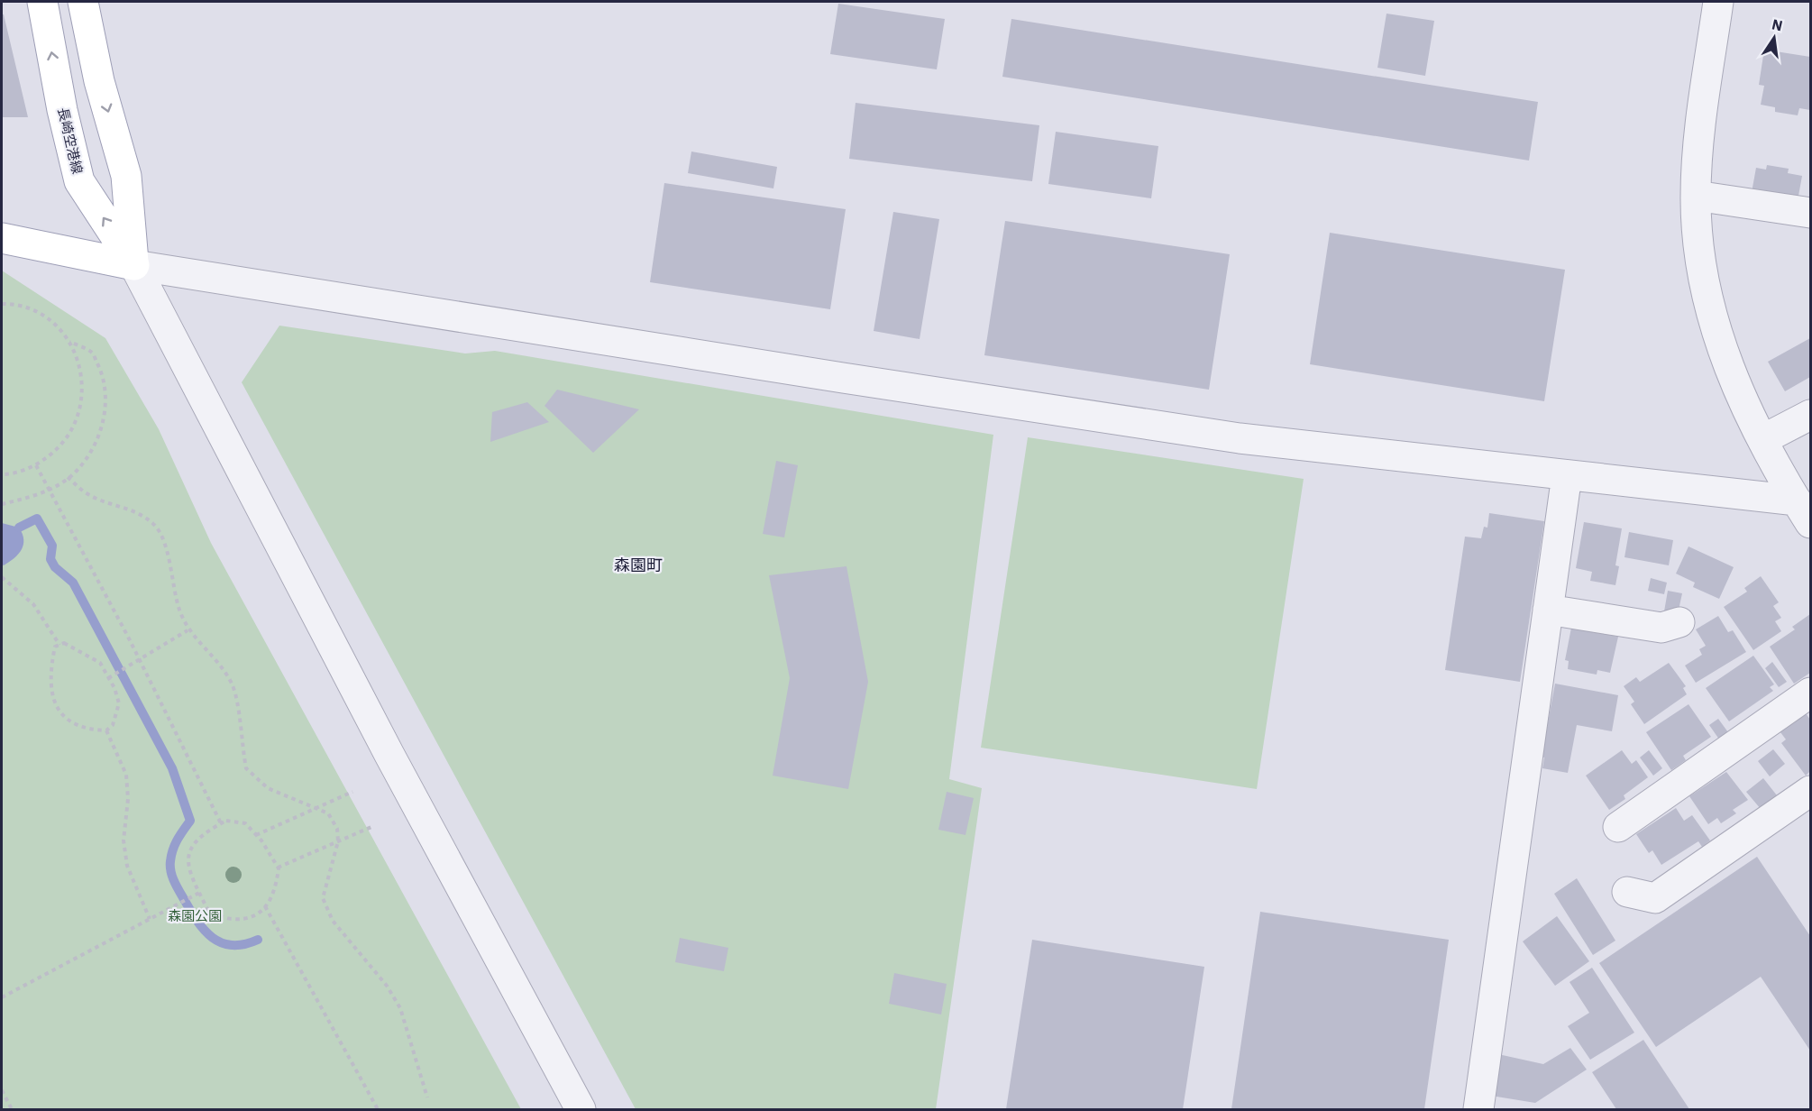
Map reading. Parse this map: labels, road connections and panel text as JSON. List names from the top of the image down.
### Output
{
  "streets": {
    "main road": ["長崎空港線"]
  },
  "districts": ["森園町"],
  "parks": ["森園公園"],
  "north": "top"
}
